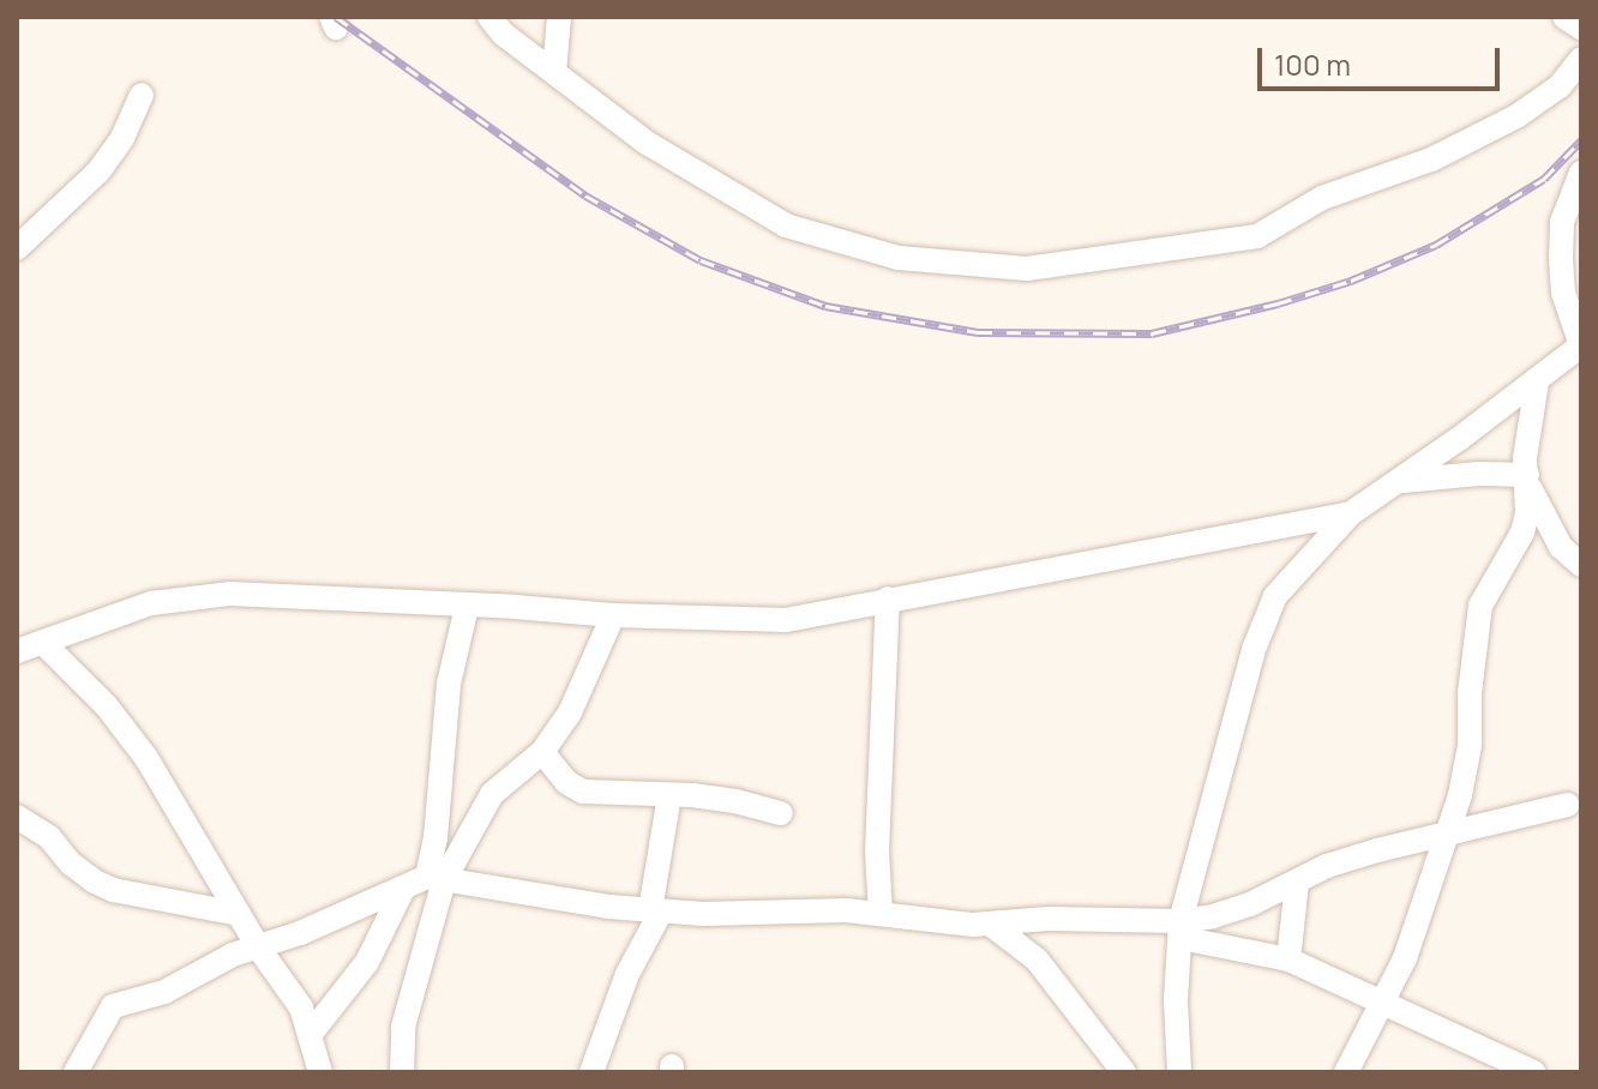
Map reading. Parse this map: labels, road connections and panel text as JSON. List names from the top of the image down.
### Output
{
  "scale_bar": "100 m"
}
